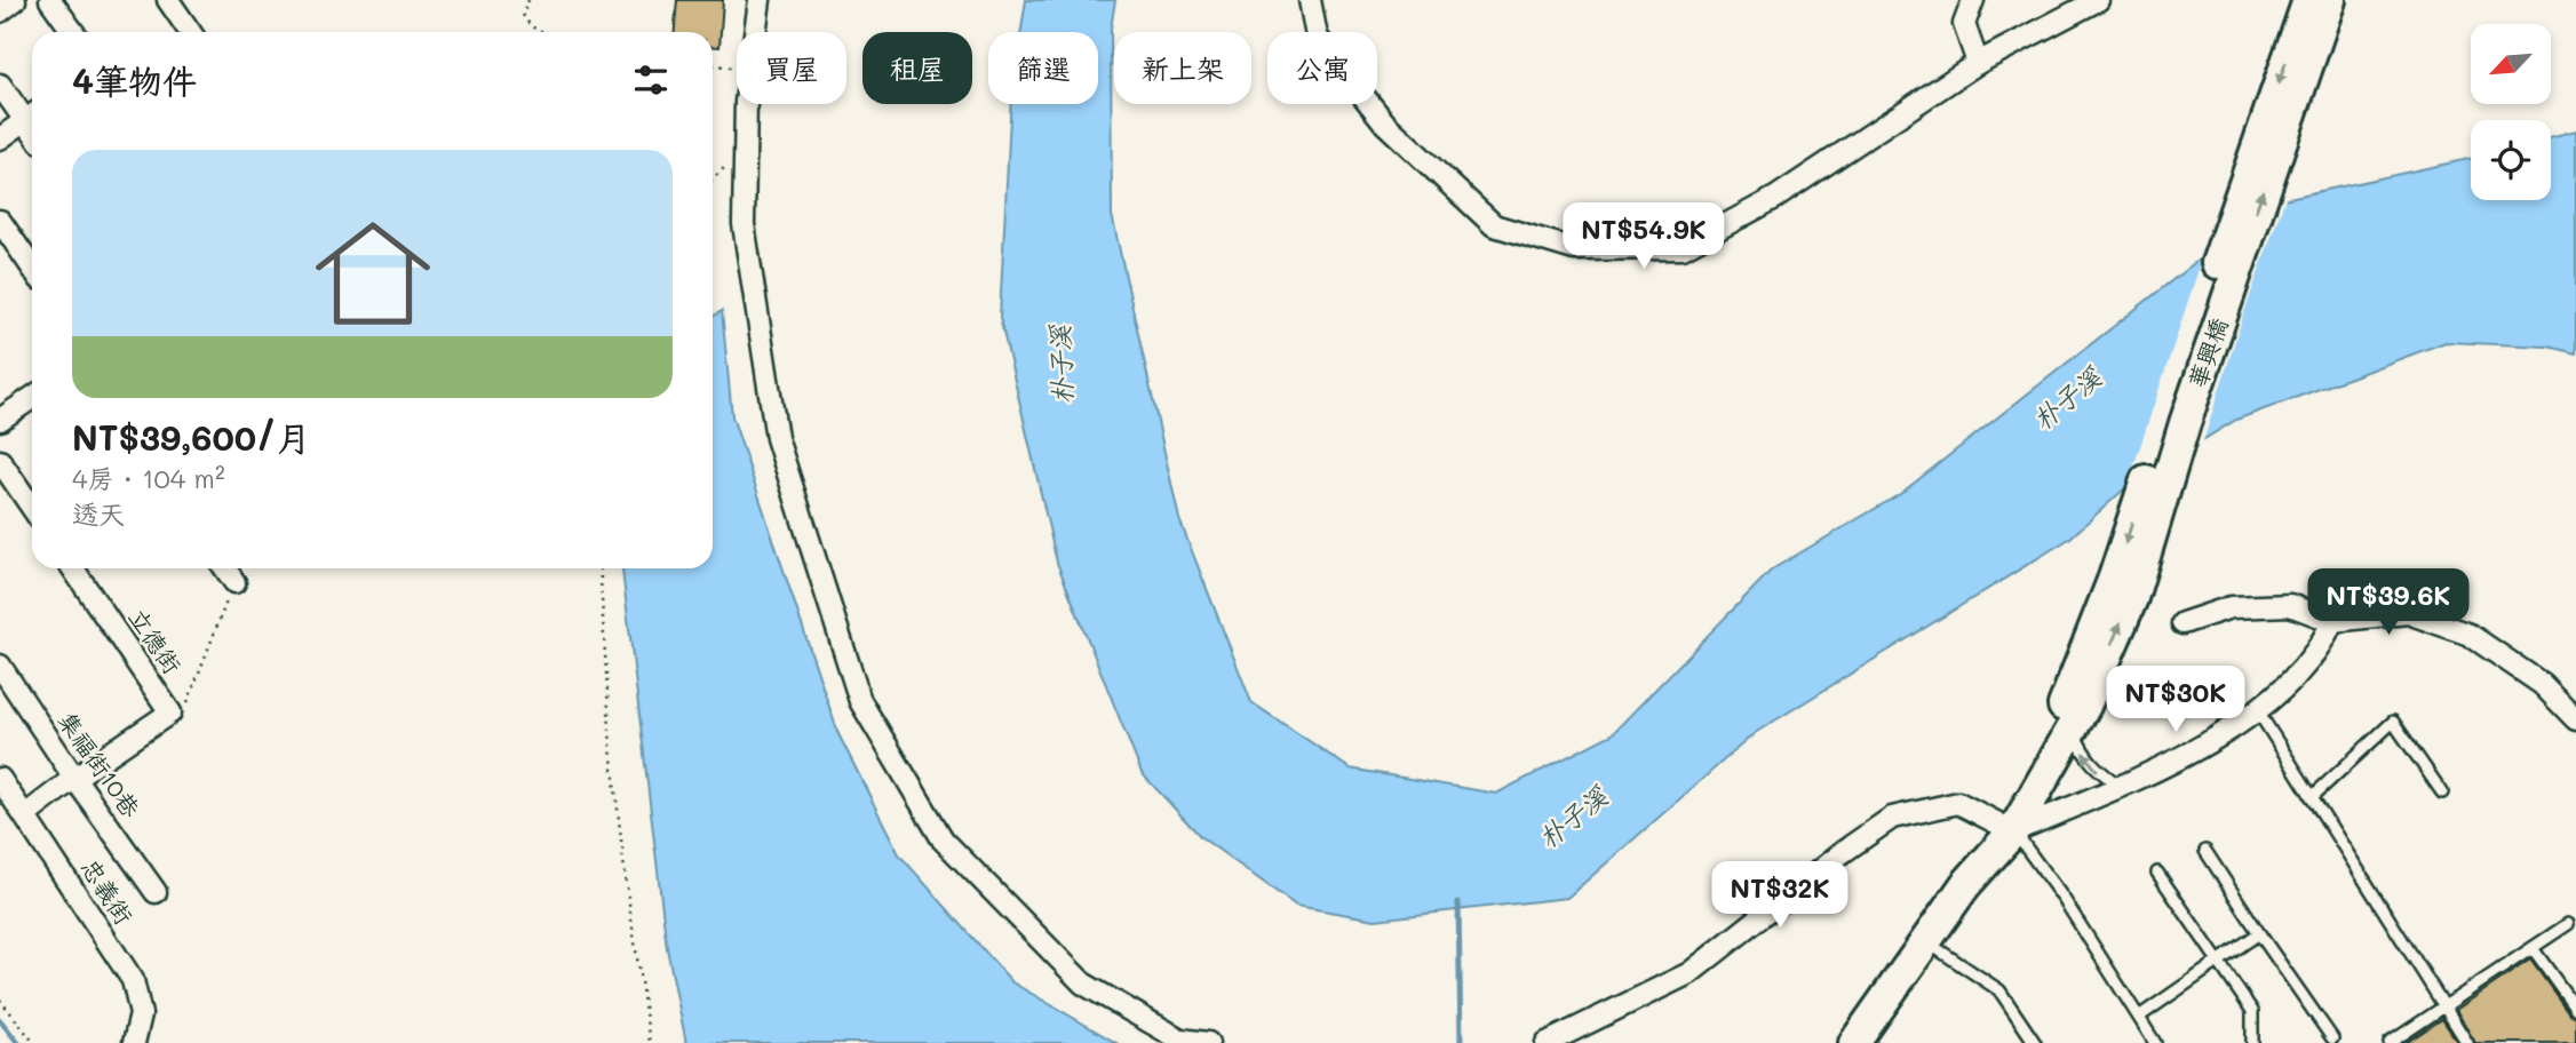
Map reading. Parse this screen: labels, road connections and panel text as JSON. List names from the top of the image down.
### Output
{
  "streets": {
    "street": [
      "華興橋",
      "立德街",
      "集福街10巷",
      "忠義街"
    ]
  },
  "water": ["朴子溪"],
  "north": "bottom left",
  "page": {
    "chip": [
      "買屋",
      "租屋",
      "篩選",
      "新上架",
      "公寓"
    ],
    "heading": "4筆物件",
    "list": [
      {
        "name": "NT$39,600/月",
        "note": "4房 · 104 m² · 透天"
      }
    ],
    "price": [
      "NT$54.9K",
      "NT$39.6K",
      "NT$30K",
      "NT$32K"
    ]
  }
}
